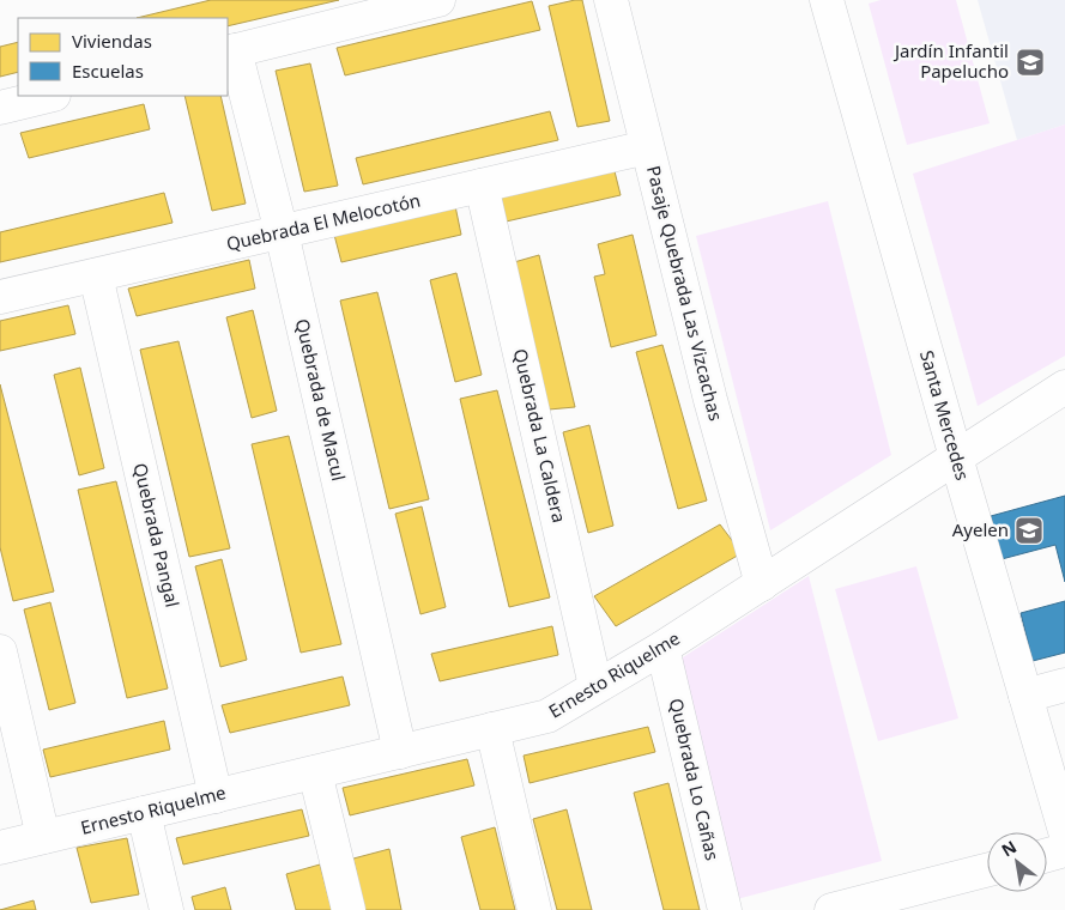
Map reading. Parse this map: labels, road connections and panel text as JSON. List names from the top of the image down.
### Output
{
  "streets": {
    "street": [
      "Quebrada El Melocotón",
      "Pasaje Quebrada Las Vizcachas",
      "Quebrada de Macul",
      "Santa Mercedes",
      "Quebrada La Caldera",
      "Quebrada Pangal",
      "Ernesto Riquelme",
      "Quebrada Lo Cañas"
    ]
  },
  "crossings": [
    ["Quebrada El Melocotón", "Pasaje Quebrada Las Vizcachas"],
    ["Quebrada El Melocotón", "Quebrada de Macul"],
    ["Quebrada El Melocotón", "Quebrada La Caldera"],
    ["Quebrada El Melocotón", "Quebrada Pangal"],
    ["Pasaje Quebrada Las Vizcachas", "Ernesto Riquelme"],
    ["Quebrada de Macul", "Ernesto Riquelme"],
    ["Santa Mercedes", "Ernesto Riquelme"],
    ["Quebrada La Caldera", "Ernesto Riquelme"],
    ["Quebrada Pangal", "Ernesto Riquelme"],
    ["Ernesto Riquelme", "Quebrada Lo Cañas"]
  ],
  "places": {
    "school or university": ["Jardín Infantil Papelucho", "Ayelen"]
  },
  "legend": ["Viviendas", "Escuelas"],
  "north": "top left"
}
